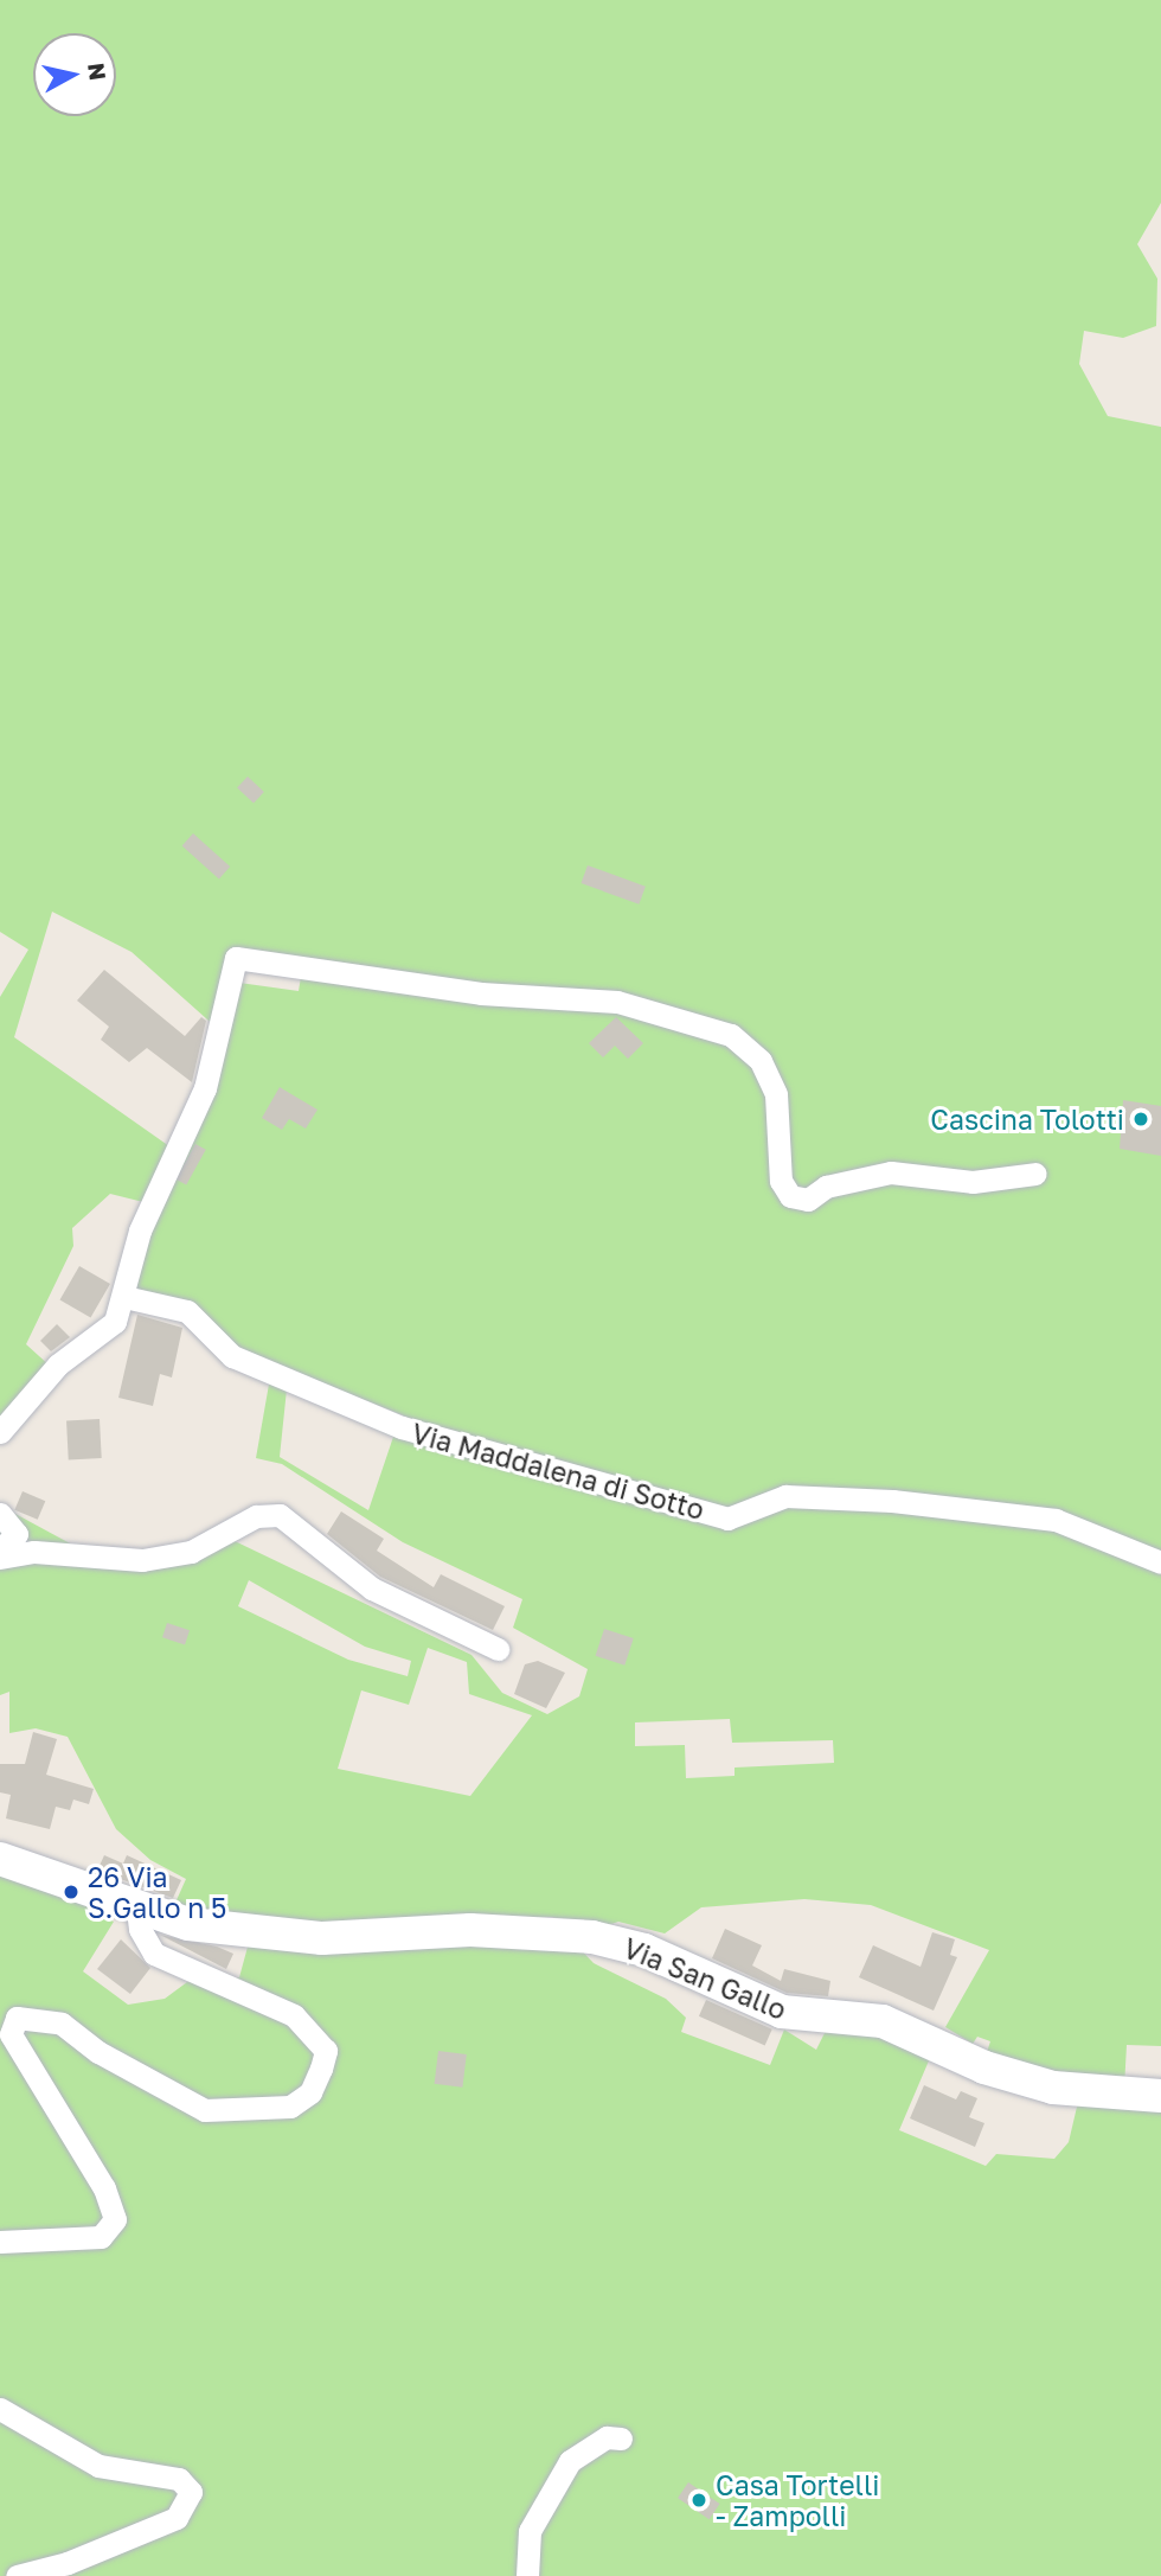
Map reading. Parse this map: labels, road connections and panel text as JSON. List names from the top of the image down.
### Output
{
  "streets": {
    "street": ["Via Maddalena di Sotto", "Via San Gallo"]
  },
  "places": ["Cascina Tolotti", "26 Via S.Gallo n 5", "Casa Tortelli - Zampolli"],
  "north": "right"
}
